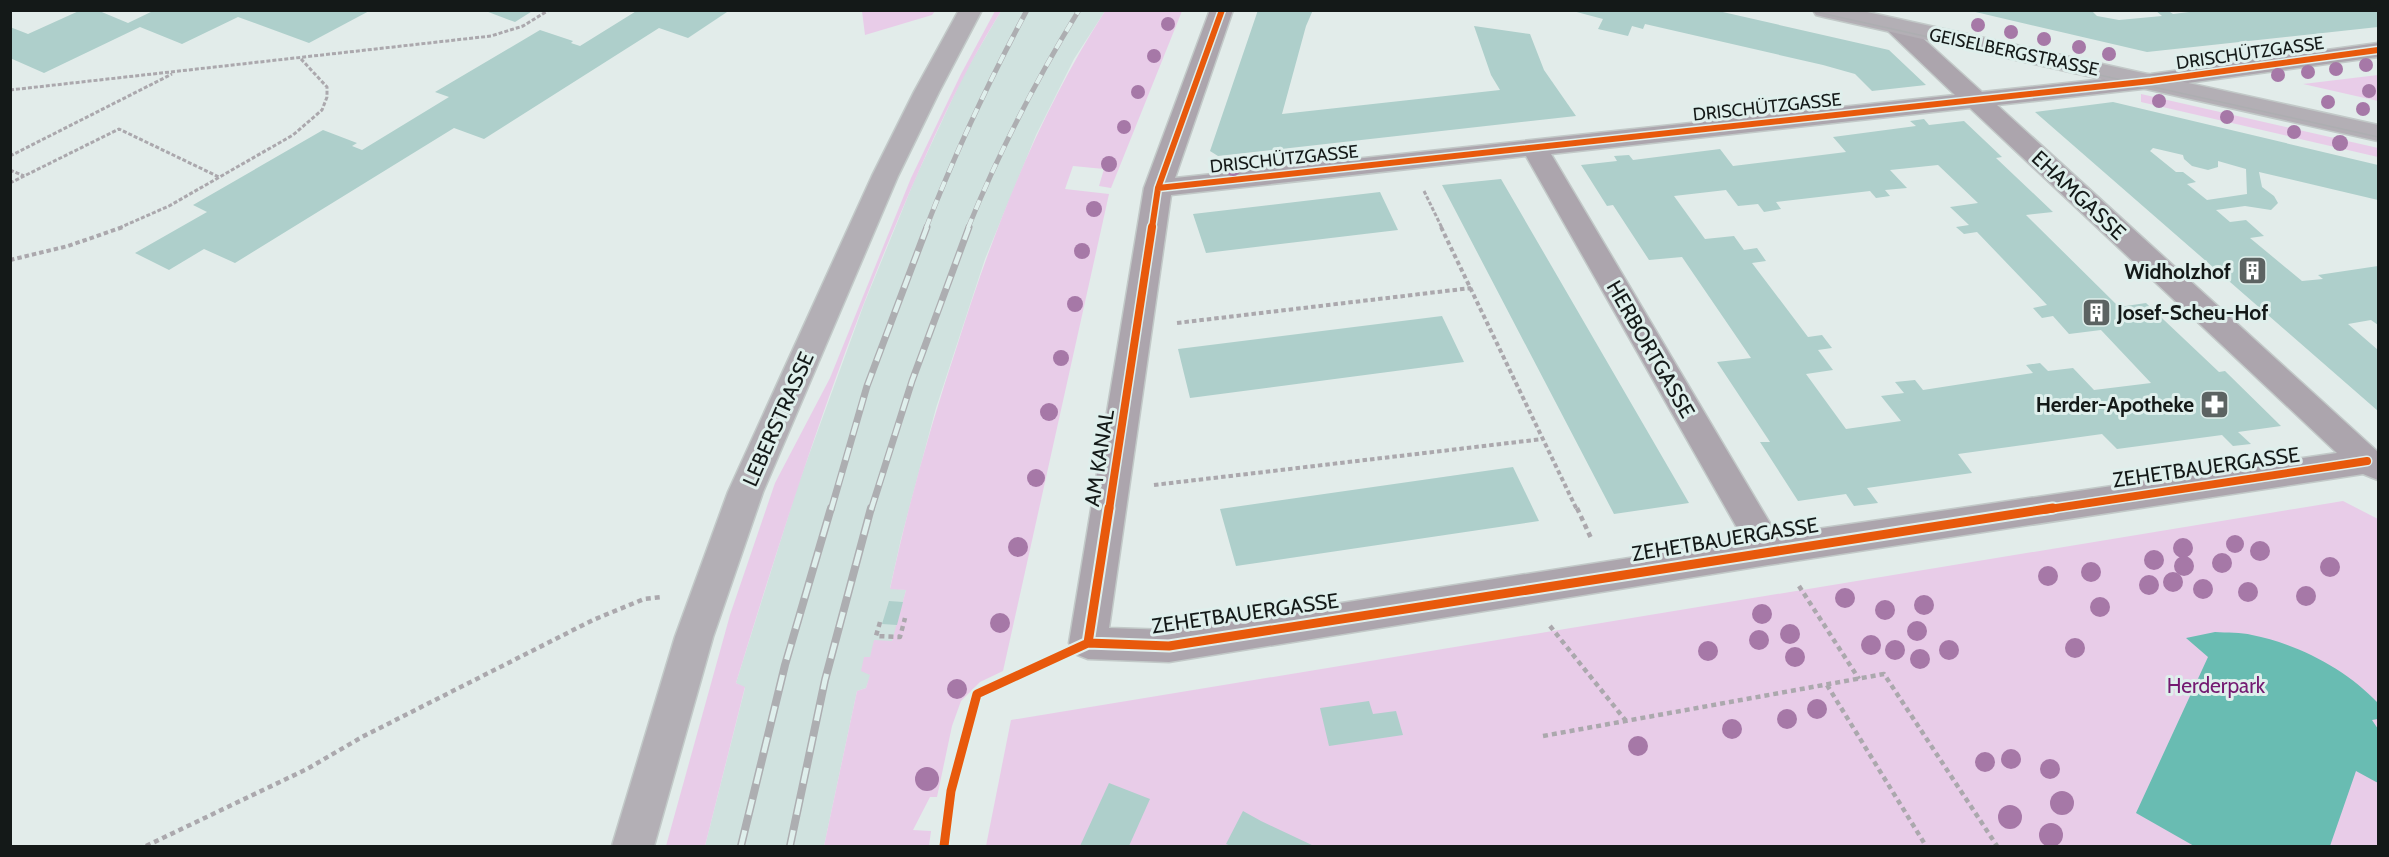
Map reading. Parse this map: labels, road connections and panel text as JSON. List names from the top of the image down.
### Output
{
  "streets": {
    "main road": ["GEISELBERGSTRASSE", "LEBERSTRASSE"],
    "street": [
      "DRISCHÜTZGASSE",
      "EHAMGASSE",
      "HERBORTGASSE",
      "AM KANAL",
      "ZEHETBAUERGASSE"
    ]
  },
  "crossings": [
    ["GEISELBERGSTRASSE", "DRISCHÜTZGASSE"],
    ["GEISELBERGSTRASSE", "EHAMGASSE"],
    ["DRISCHÜTZGASSE", "EHAMGASSE"],
    ["DRISCHÜTZGASSE", "HERBORTGASSE"],
    ["DRISCHÜTZGASSE", "AM KANAL"],
    ["EHAMGASSE", "ZEHETBAUERGASSE"],
    ["HERBORTGASSE", "ZEHETBAUERGASSE"],
    ["AM KANAL", "ZEHETBAUERGASSE"]
  ],
  "parks": ["Herderpark"],
  "places": {
    "building": ["Widholzhof", "Josef-Scheu-Hof"],
    "pharmacy": ["Herder-Apotheke"]
  }
}
